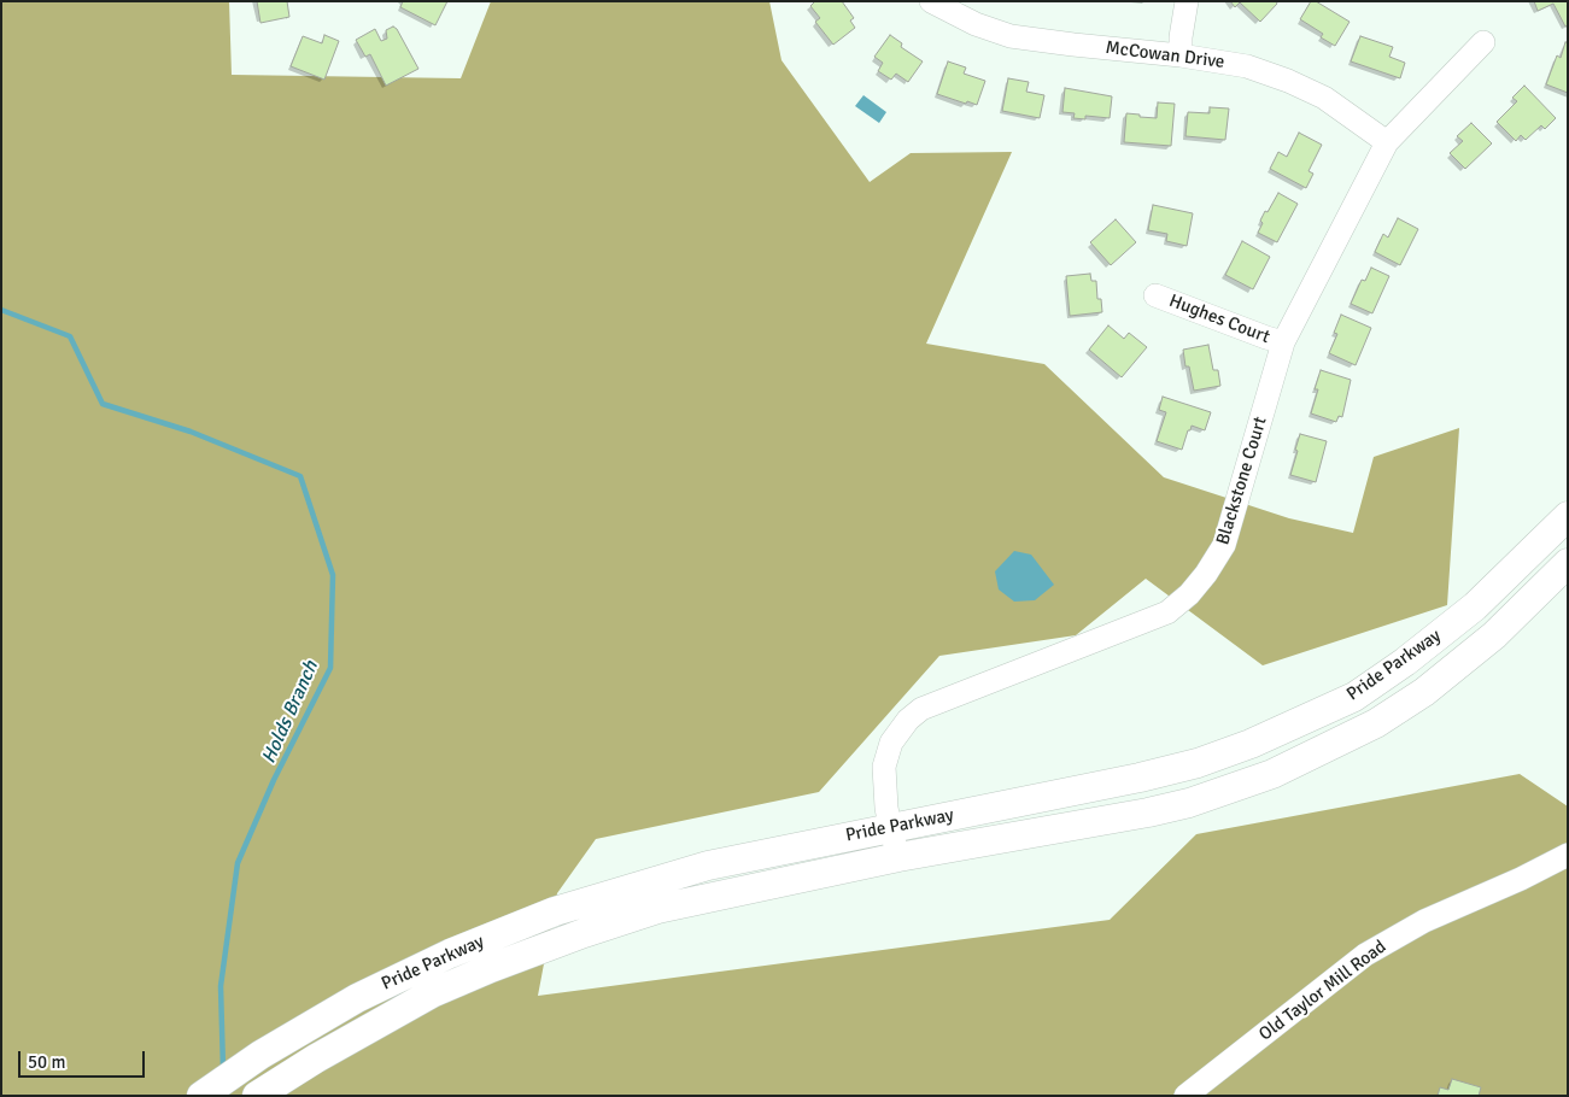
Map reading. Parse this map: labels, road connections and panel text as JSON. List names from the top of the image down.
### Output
{
  "streets": {
    "main road": ["Pride Parkway"],
    "street": [
      "McCowan Drive",
      "Hughes Court",
      "Blackstone Court",
      "Old Taylor Mill Road"
    ]
  },
  "crossings": [
    ["McCowan Drive", "Blackstone Court"],
    ["Hughes Court", "Blackstone Court"],
    ["Blackstone Court", "Pride Parkway"]
  ],
  "water": ["Holds Branch"],
  "scale_bar": "50 m"
}
